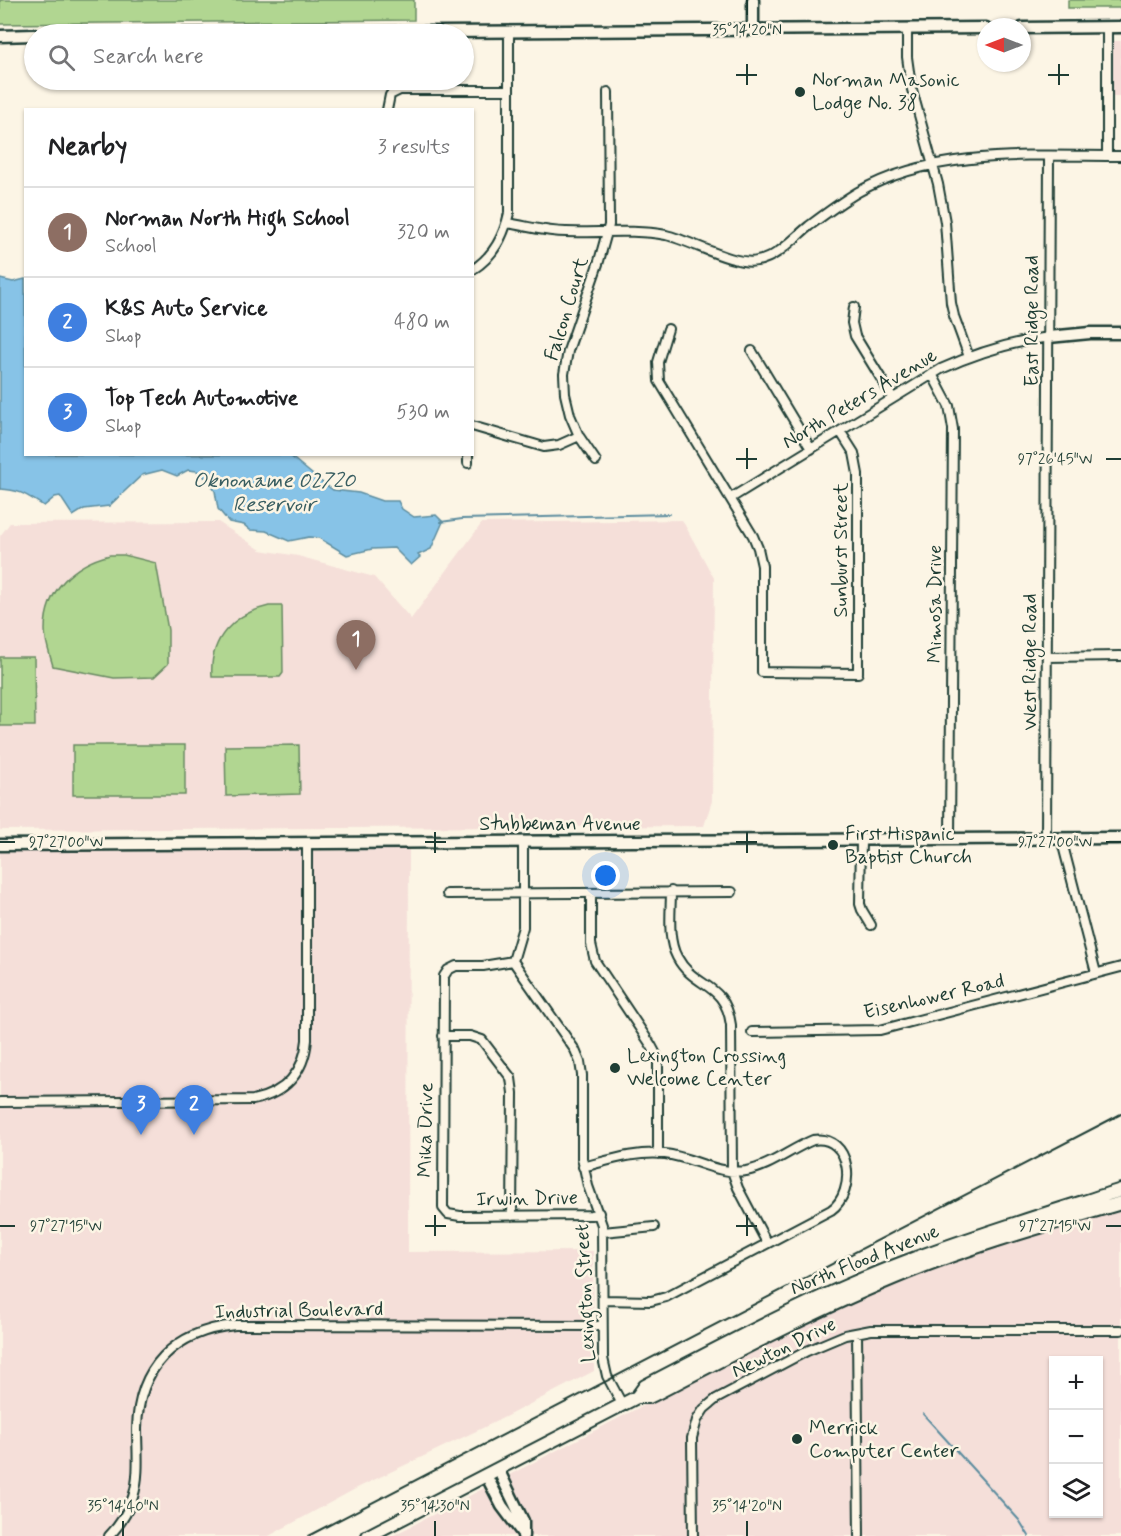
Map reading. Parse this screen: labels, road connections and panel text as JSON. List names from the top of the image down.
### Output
{
  "streets": {
    "main road": ["North Flood Avenue"],
    "street": [
      "Falcon Court",
      "East Ridge Road",
      "North Peters Avenue",
      "Sunburst Street",
      "Mimosa Drive",
      "West Ridge Road",
      "Stubbeman Avenue",
      "Eisenhower Road",
      "Mika Drive",
      "Irwin Drive",
      "Lexington Street",
      "Industrial Boulevard",
      "Newton Drive"
    ]
  },
  "crossings": [
    ["East Ridge Road", "North Peters Avenue"],
    ["East Ridge Road", "West Ridge Road"],
    ["North Peters Avenue", "Sunburst Street"],
    ["North Peters Avenue", "Mimosa Drive"],
    ["Mimosa Drive", "Stubbeman Avenue"],
    ["West Ridge Road", "Stubbeman Avenue"],
    ["Mika Drive", "Irwin Drive"],
    ["Mika Drive", "Lexington Street"],
    ["Irwin Drive", "Lexington Street"],
    ["North Flood Avenue", "Lexington Street"],
    ["Lexington Street", "Industrial Boulevard"]
  ],
  "water": ["Oknoname 02720 Reservoir"],
  "places": [
    "Norman Masonic Lodge No. 38",
    "First Hispanic Baptist Church",
    "Lexington Crossing Welcome Center",
    "Merrick Computer Center"
  ],
  "north": "left",
  "page": {
    "search": "Search here",
    "heading": ["Nearby", "3 results"],
    "list": [
      {
        "mark": "1",
        "name": "Norman North High School",
        "note": "School",
        "value": "320 m"
      },
      {
        "mark": "2",
        "name": "K&S Auto Service",
        "note": "Shop",
        "value": "480 m"
      },
      {
        "mark": "3",
        "name": "Top Tech Automotive",
        "note": "Shop",
        "value": "530 m"
      }
    ],
    "pins": ["1", "2", "3"],
    "map_buttons": ["+", "−"]
  },
  "coordinates": [
    "35°14'20\"N",
    "97°26'45\"W",
    "97°27'00\"W",
    "97°27'15\"W",
    "35°14'40\"N",
    "35°14'30\"N"
  ]
}
